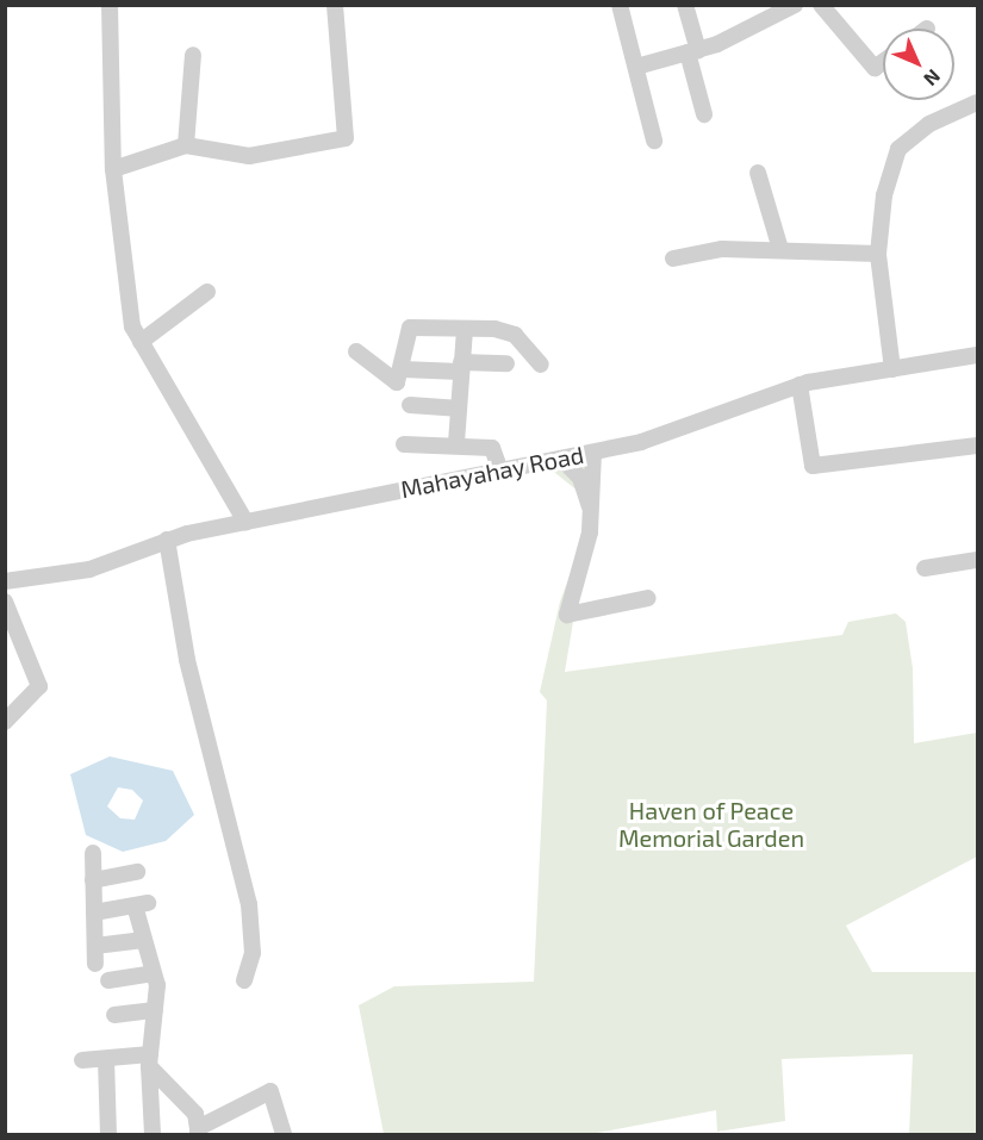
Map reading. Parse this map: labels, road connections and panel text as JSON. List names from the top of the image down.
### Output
{
  "streets": {
    "street": ["Mahayahay Road"]
  },
  "parks": ["Haven of Peace Memorial Garden"],
  "north": "bottom right"
}
